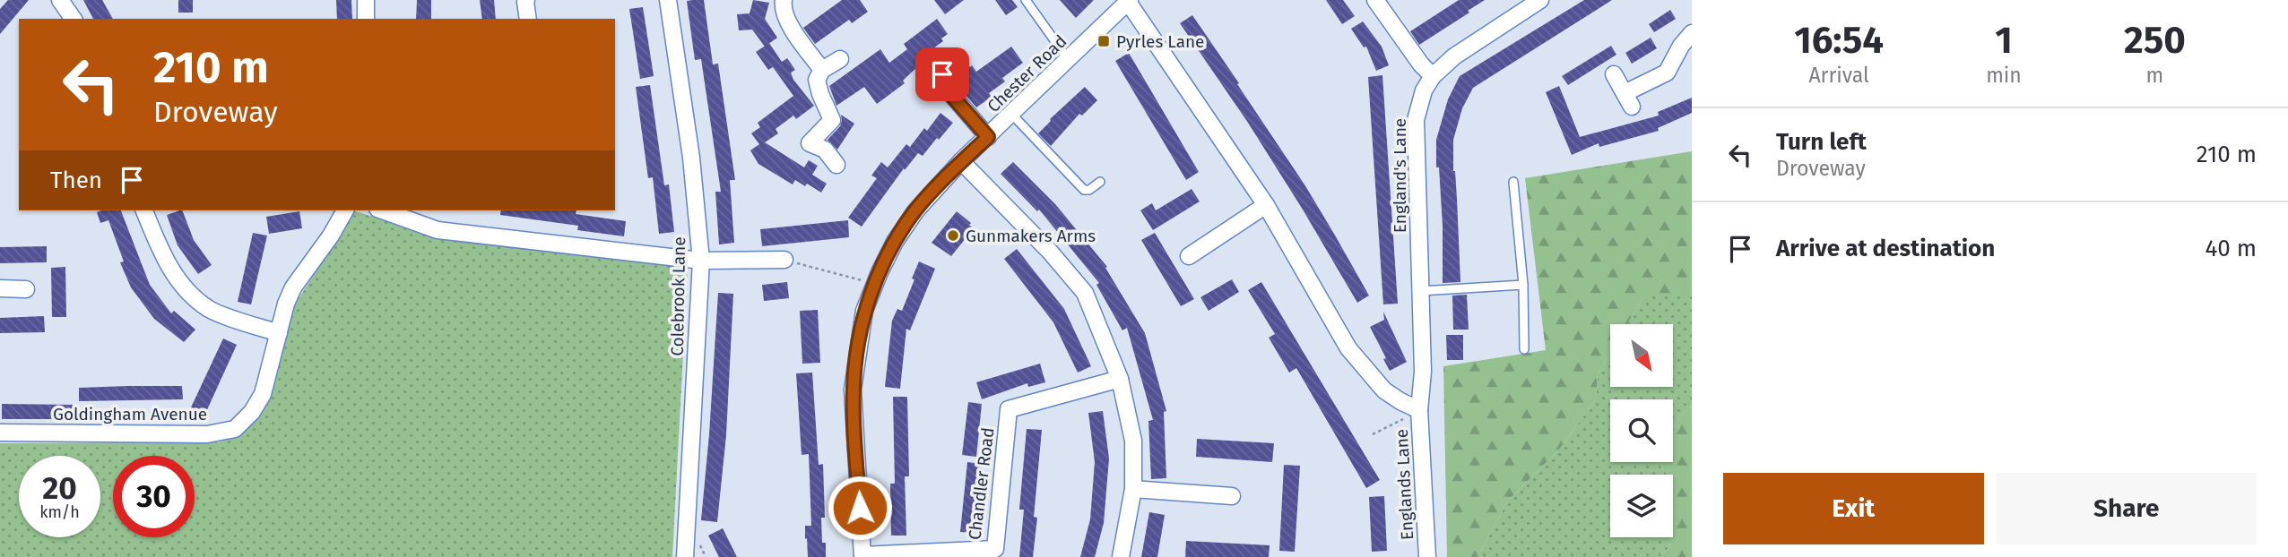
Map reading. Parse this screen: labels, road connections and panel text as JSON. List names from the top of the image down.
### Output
{
  "streets": {
    "street": [
      "Chester Road",
      "England's Lane",
      "Colebrook Lane",
      "Goldingham Avenue",
      "Chandler Road",
      "Englands Lane"
    ]
  },
  "crossings": [
    ["Chester Road", "Chandler Road"],
    ["England's Lane", "Englands Lane"]
  ],
  "places": {
    "transit": ["Pyrles Lane"],
    "other": ["Gunmakers Arms"]
  },
  "north": "bottom right",
  "page": {
    "eta": [
      "16:54",
      "Arrival",
      "1",
      "min",
      "250",
      "m"
    ],
    "turn": ["210 m", "Droveway"],
    "list": [
      {
        "name": "Turn left",
        "note": "Droveway",
        "value": "210 m"
      },
      {
        "name": "Arrive at destination",
        "value": "40 m"
      }
    ],
    "then": "Then",
    "speed": "20 km/h",
    "limit": "30",
    "buttons": ["Exit", "Share"]
  }
}
